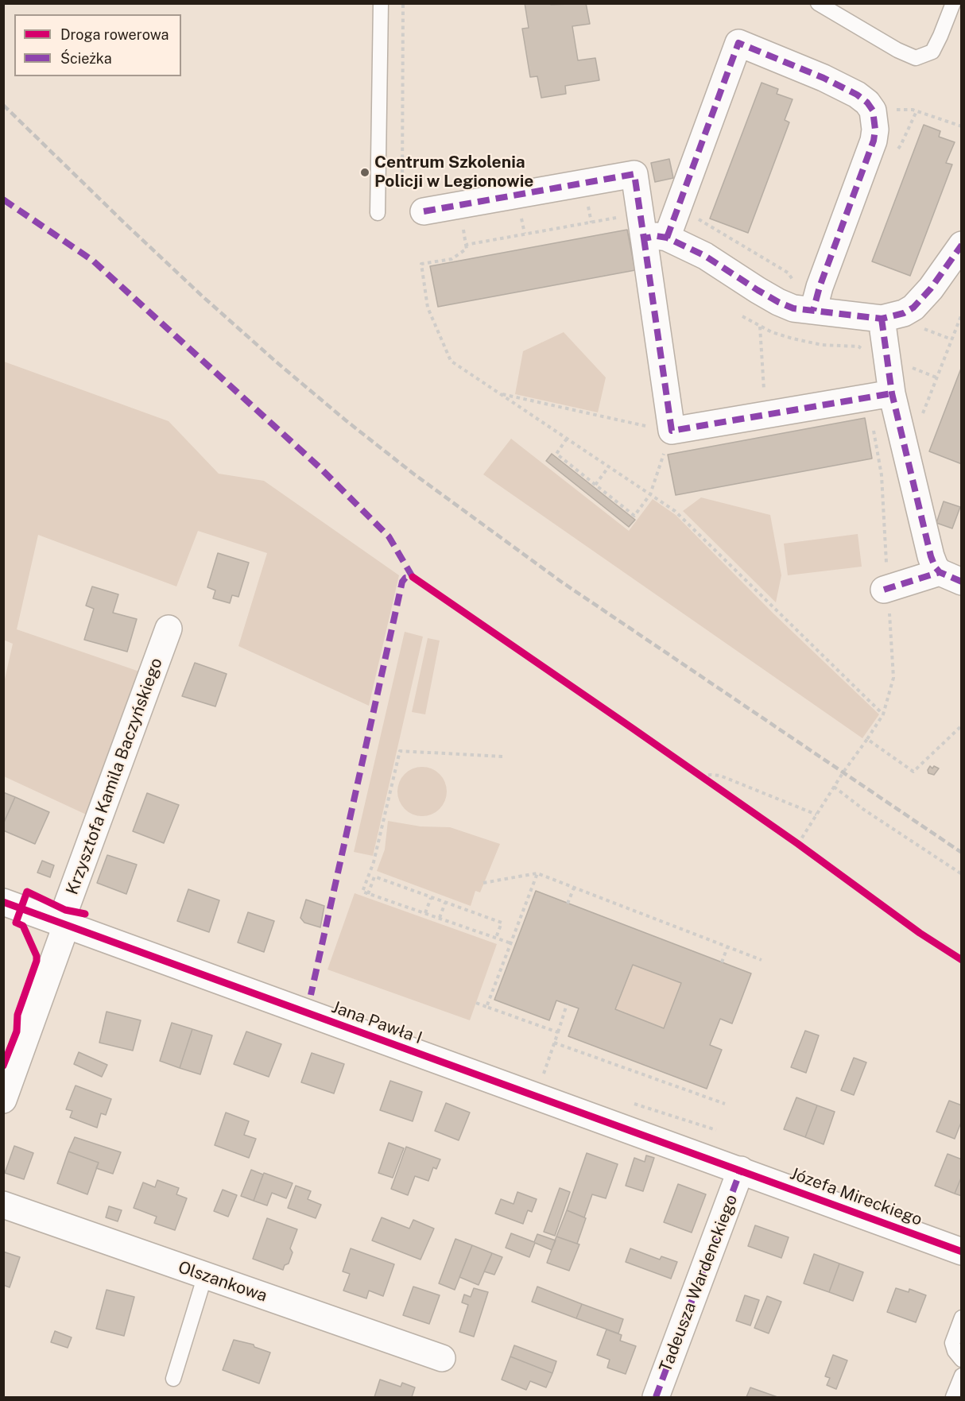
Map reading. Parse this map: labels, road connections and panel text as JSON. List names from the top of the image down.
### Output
{
  "streets": {
    "street": [
      "Krzysztofa Kamila Baczyńskiego",
      "Jana Pawła I",
      "Józefa Mireckiego",
      "Olszankowa",
      "Tadeusza Wardenckiego"
    ]
  },
  "crossings": [
    ["Krzysztofa Kamila Baczyńskiego", "Jana Pawła I"],
    ["Jana Pawła I", "Józefa Mireckiego"],
    ["Jana Pawła I", "Tadeusza Wardenckiego"],
    ["Józefa Mireckiego", "Tadeusza Wardenckiego"]
  ],
  "places": ["Centrum Szkolenia Policji w Legionowie"],
  "legend": ["Droga rowerowa", "Ścieżka"]
}
